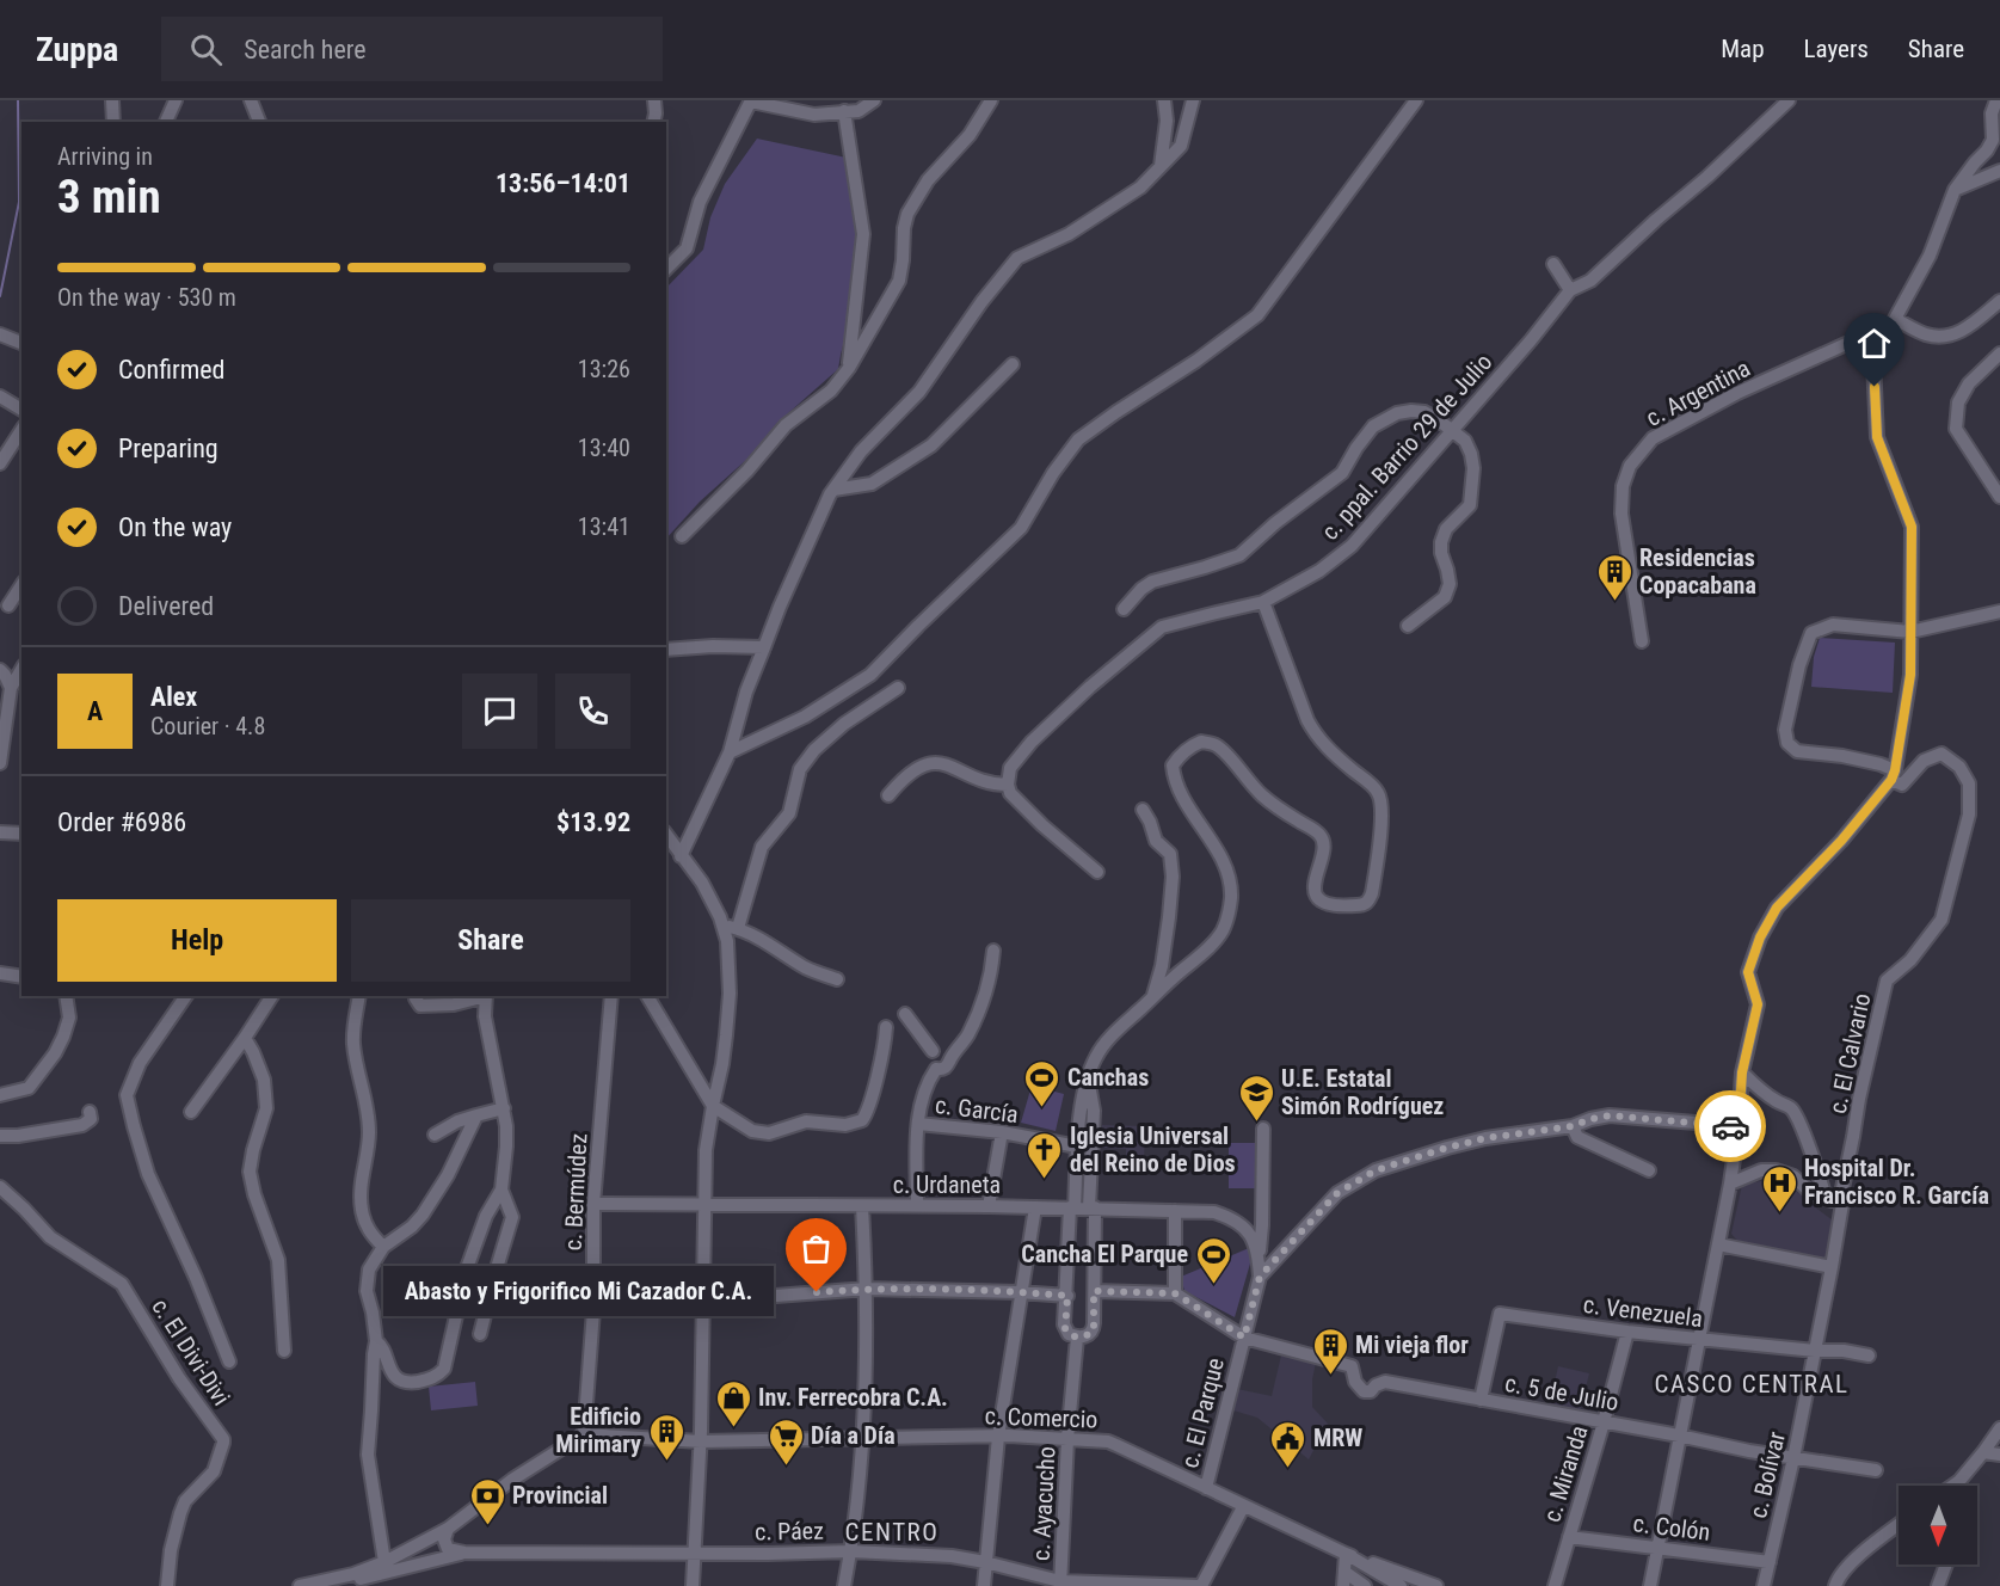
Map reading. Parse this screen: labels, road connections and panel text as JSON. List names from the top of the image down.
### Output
{
  "streets": {
    "street": [
      "c. Argentina",
      "c. ppal. Barrio 29 de Julio",
      "c. El Calvario",
      "c. García",
      "c. Urdaneta",
      "c. Bermúdez",
      "c. Venezuela",
      "c. El Divi-Divi",
      "c. 5 de Julio",
      "c. El Parque",
      "c. Comercio",
      "c. Miranda",
      "c. Bolívar",
      "c. Ayacucho",
      "c. Colón",
      "c. Páez"
    ]
  },
  "crossings": [
    ["c. El Calvario", "c. Bolívar"],
    ["c. Urdaneta", "c. Bermúdez"],
    ["c. Urdaneta", "c. El Parque"],
    ["c. Urdaneta", "c. Ayacucho"],
    ["c. Venezuela", "c. 5 de Julio"],
    ["c. Venezuela", "c. Miranda"],
    ["c. Venezuela", "c. Bolívar"],
    ["c. 5 de Julio", "c. El Parque"],
    ["c. 5 de Julio", "c. Miranda"],
    ["c. 5 de Julio", "c. Bolívar"],
    ["c. El Parque", "c. Comercio"],
    ["c. Comercio", "c. Ayacucho"],
    ["c. Miranda", "c. Colón"],
    ["c. Bolívar", "c. Colón"],
    ["c. Ayacucho", "c. Páez"]
  ],
  "districts": ["CASCO CENTRAL", "CENTRO"],
  "places": {
    "building": ["Residencias Copacabana", "Mi vieja flor", "Edificio Mirimary"],
    "sports": ["Canchas", "Cancha El Parque"],
    "school or university": ["U.E. Estatal Simón Rodríguez"],
    "church": ["Iglesia Universal del Reino de Dios"],
    "hospital": ["Hospital Dr. Francisco R. García"],
    "other": ["Abasto y Frigorifico Mi Cazador C.A."],
    "shop": ["Inv. Ferrecobra C.A."],
    "supermarket": ["Día a Día"],
    "public building": ["MRW"],
    "bank": ["Provincial"]
  },
  "north": "bottom",
  "page": {
    "header": "Zuppa",
    "search": "Search here",
    "nav": ["Map", "Layers", "Share"],
    "heading": ["3 min", "Arriving in", "13:56–14:01"],
    "panel": [
      "Alex",
      "Courier · 4.8",
      "Order #6986",
      "$13.92"
    ],
    "bar": "On the way · 530 m",
    "list": [
      ["Confirmed", "13:26"],
      ["Preparing", "13:40"],
      ["On the way", "13:41"],
      "Delivered"
    ],
    "round": "A",
    "buttons": ["Help", "Share"],
    "bubble": "Abasto y Frigorifico Mi Cazador C.A."
  }
}
